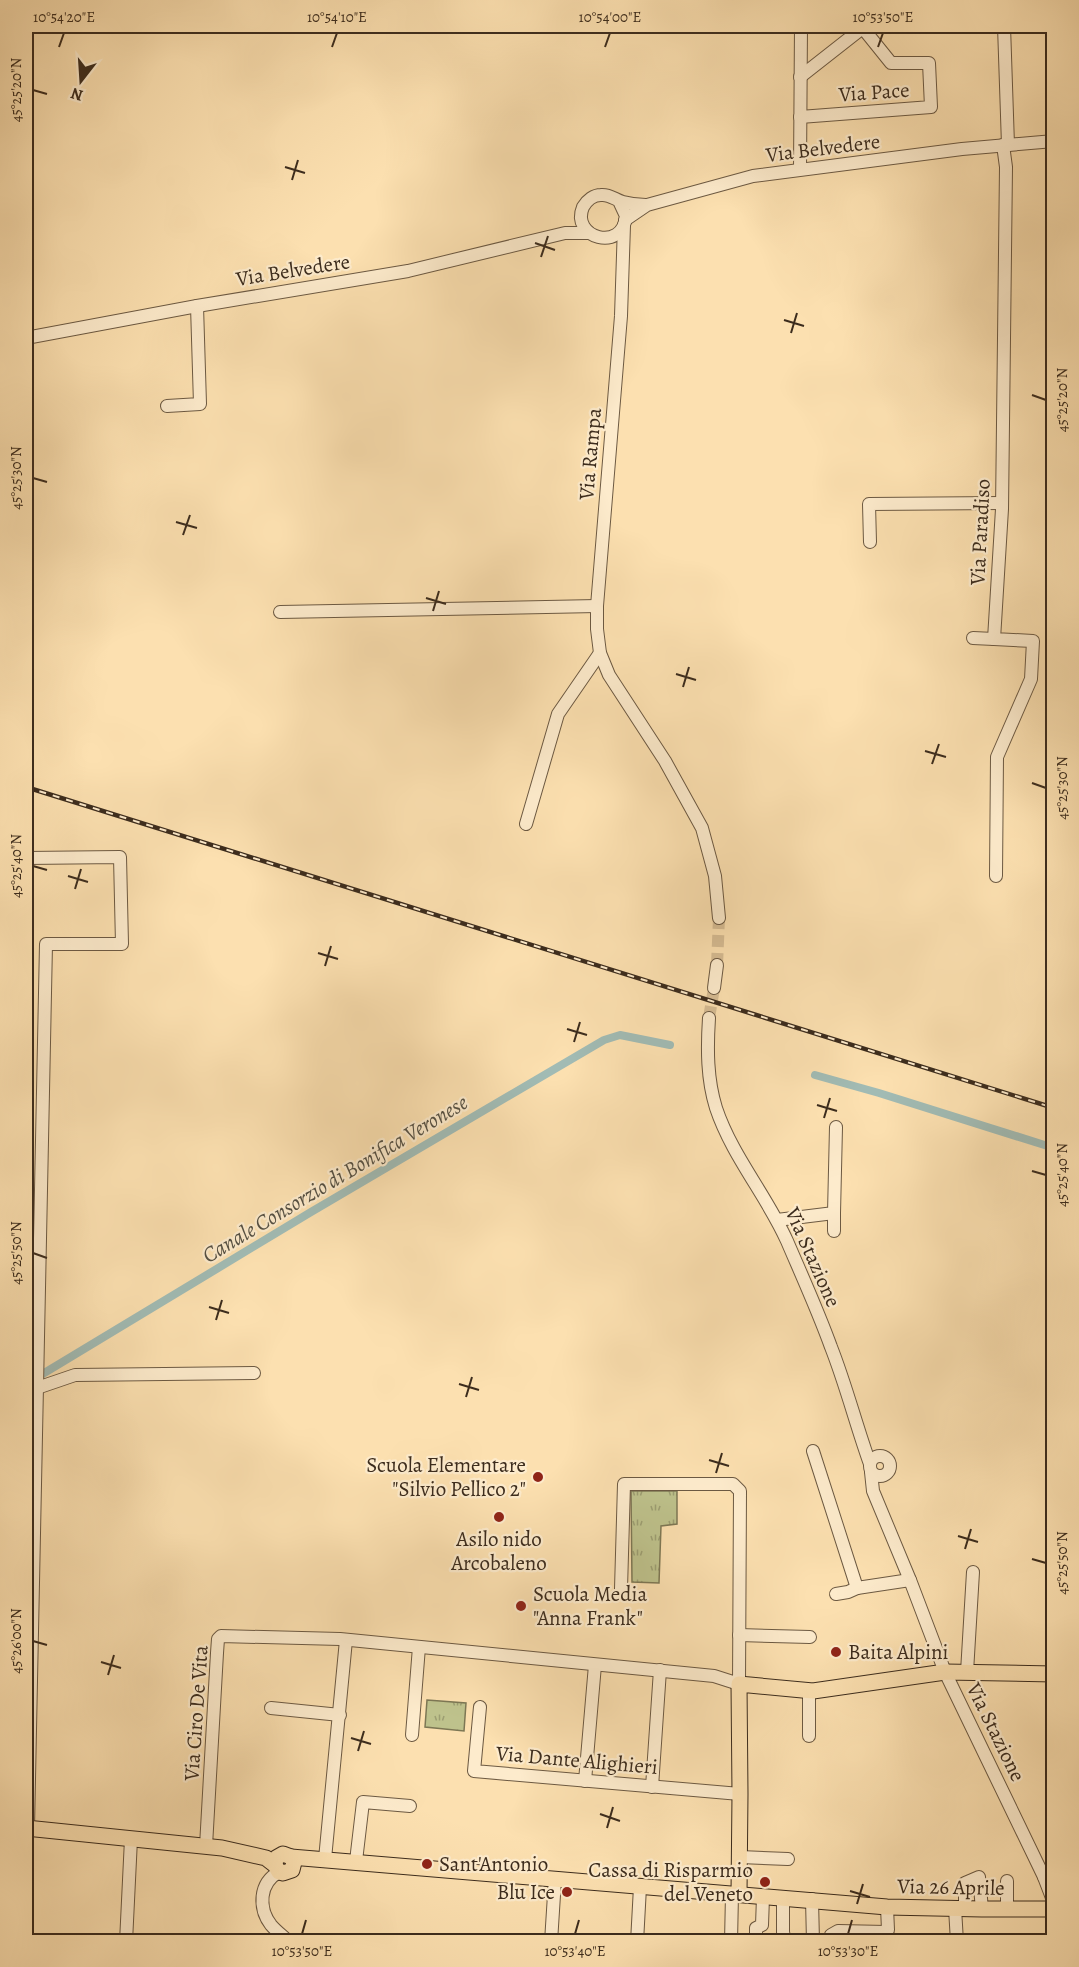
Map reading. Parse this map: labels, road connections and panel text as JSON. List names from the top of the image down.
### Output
{
  "streets": {
    "main road": ["Via 26 Aprile"],
    "street": [
      "Via Pace",
      "Via Belvedere",
      "Via Rampa",
      "Via Paradiso",
      "Via Stazione",
      "Via Ciro De Vita",
      "Via Dante Alighieri"
    ]
  },
  "crossings": [
    ["Via Belvedere", "Via Rampa"],
    ["Via Belvedere", "Via Paradiso"]
  ],
  "water": ["Canale Consorzio di Bonifica Veronese"],
  "places": [
    "Scuola Elementare \"Silvio Pellico 2\"",
    "Asilo nido Arcobaleno",
    "Scuola Media \"Anna Frank\"",
    "Baita Alpini",
    "Sant'Antonio",
    "Cassa di Risparmio del Veneto",
    "Blu Ice"
  ],
  "north": "bottom",
  "coordinates": [
    "10°54'20\"E",
    "10°54'10\"E",
    "10°54'00\"E",
    "10°53'50\"E",
    "45°25'20\"N",
    "45°25'30\"N",
    "45°25'40\"N",
    "45°25'50\"N",
    "45°26'00\"N",
    "10°53'40\"E",
    "10°53'30\"E"
  ]
}
